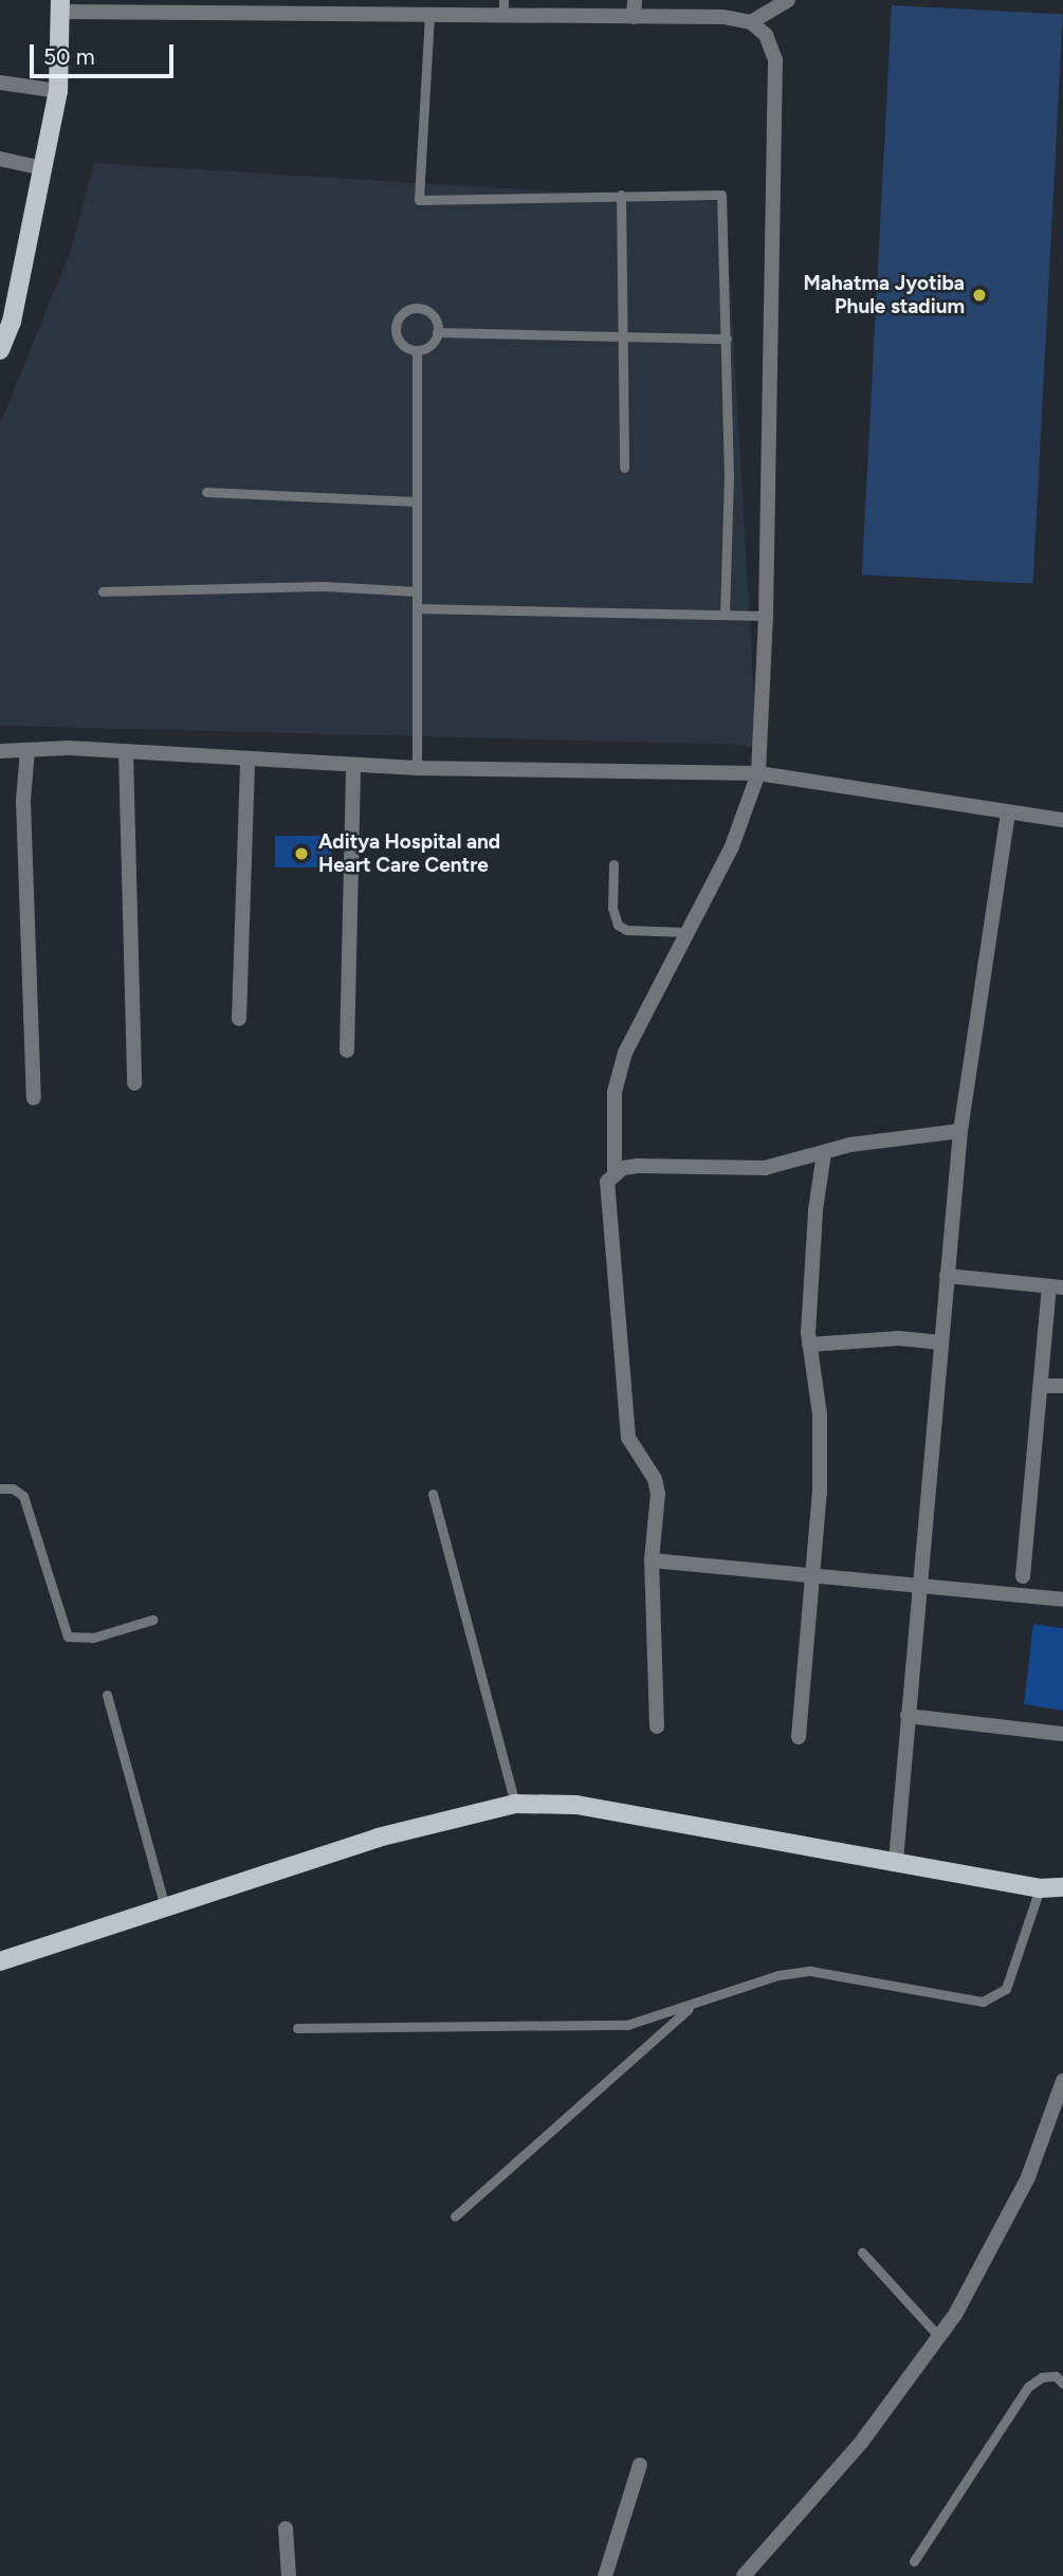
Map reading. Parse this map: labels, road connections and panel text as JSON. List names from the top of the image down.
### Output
{
  "places": ["Mahatma Jyotiba Phule stadium", "Aditya Hospital and Heart Care Centre"],
  "scale_bar": "50 m"
}
